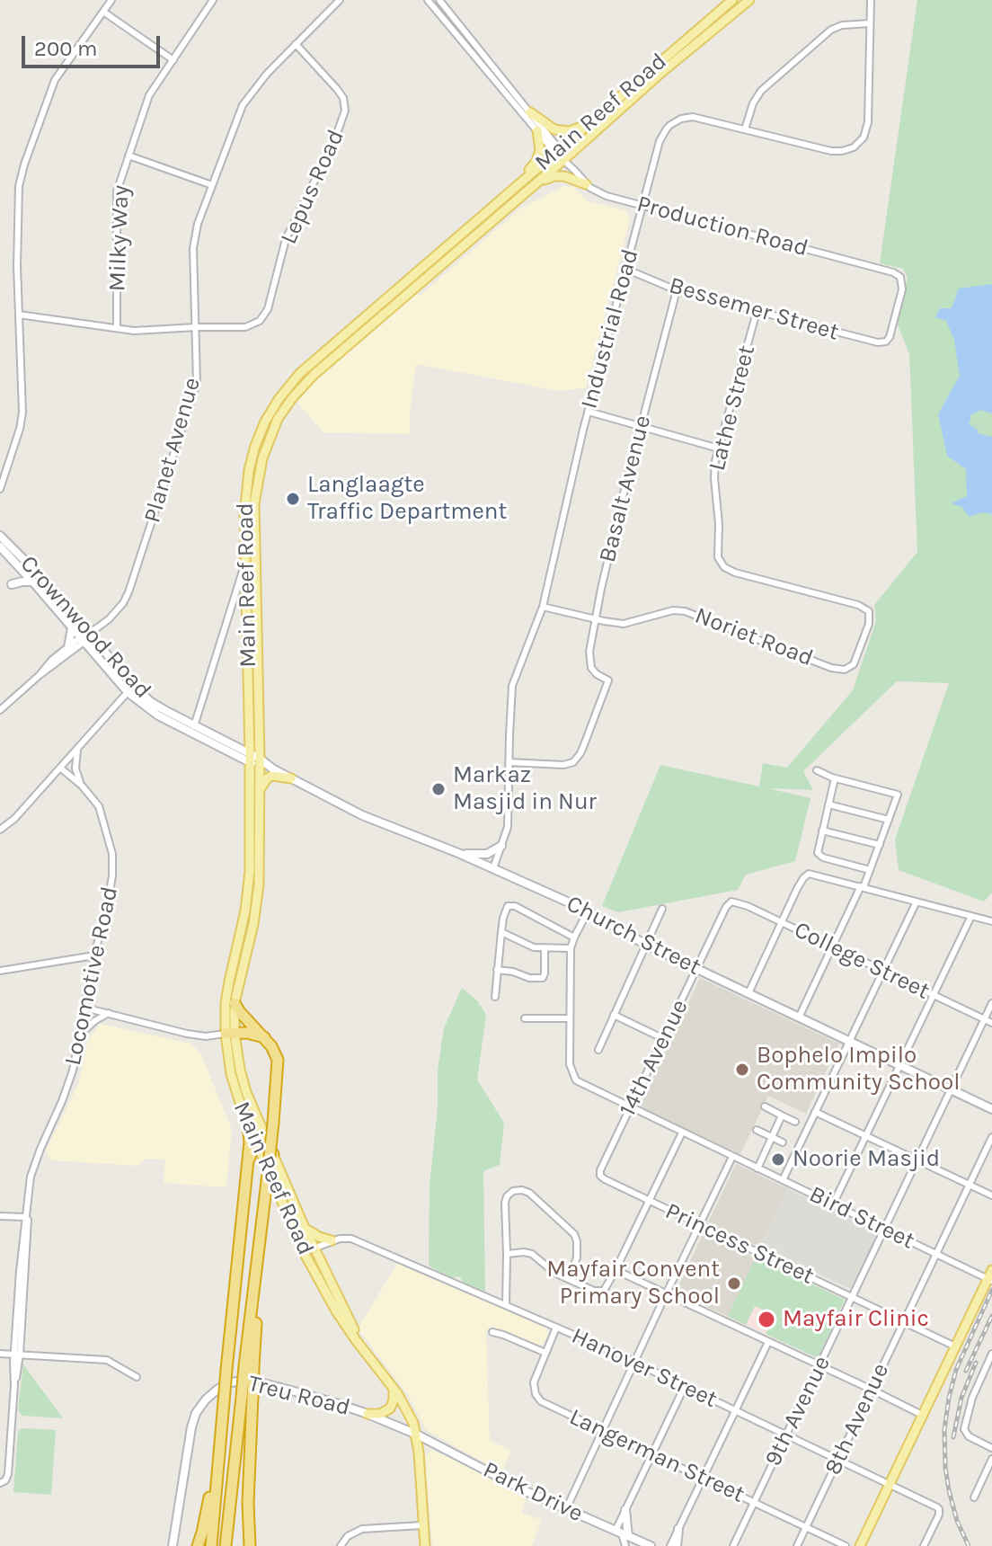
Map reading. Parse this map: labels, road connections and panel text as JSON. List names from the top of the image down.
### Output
{
  "streets": {
    "main road": [
      "Main Reef Road",
      "Crownwood Road",
      "Church Street",
      "Treu Road",
      "Park Drive"
    ],
    "street": [
      "Lepus Road",
      "Production Road",
      "Milky Way",
      "Bessemer Street",
      "Industrial Road",
      "Lathe Street",
      "Planet Avenue",
      "Basalt Avenue",
      "Noriet Road",
      "College Street",
      "Locomotive Road",
      "14th Avenue",
      "Bird Street",
      "Princess Street",
      "Hanover Street",
      "9th Avenue",
      "8th Avenue",
      "Langerman Street"
    ]
  },
  "crossings": [
    ["Main Reef Road", "Production Road"],
    ["Main Reef Road", "Crownwood Road"],
    ["Main Reef Road", "Church Street"],
    ["Main Reef Road", "Hanover Street"],
    ["Main Reef Road", "Treu Road"],
    ["Main Reef Road", "Park Drive"],
    ["Lepus Road", "Milky Way"],
    ["Lepus Road", "Planet Avenue"],
    ["Production Road", "Bessemer Street"],
    ["Production Road", "Industrial Road"],
    ["Bessemer Street", "Industrial Road"],
    ["Bessemer Street", "Lathe Street"],
    ["Bessemer Street", "Basalt Avenue"],
    ["Industrial Road", "Basalt Avenue"],
    ["Industrial Road", "Noriet Road"],
    ["Industrial Road", "Church Street"],
    ["Lathe Street", "Noriet Road"],
    ["Planet Avenue", "Crownwood Road"],
    ["Basalt Avenue", "Noriet Road"],
    ["Crownwood Road", "Church Street"],
    ["Church Street", "14th Avenue"],
    ["Church Street", "9th Avenue"],
    ["College Street", "14th Avenue"],
    ["College Street", "9th Avenue"],
    ["14th Avenue", "Bird Street"],
    ["14th Avenue", "Princess Street"],
    ["Bird Street", "9th Avenue"],
    ["Bird Street", "8th Avenue"],
    ["Princess Street", "9th Avenue"],
    ["Princess Street", "8th Avenue"],
    ["Hanover Street", "9th Avenue"],
    ["Hanover Street", "8th Avenue"],
    ["Hanover Street", "Langerman Street"],
    ["Treu Road", "Park Drive"],
    ["9th Avenue", "Langerman Street"],
    ["8th Avenue", "Langerman Street"]
  ],
  "places": [
    "Langlaagte Traffic Department",
    "Markaz Masjid in Nur",
    "Bophelo Impilo Community School",
    "Noorie Masjid",
    "Mayfair Convent Primary School",
    "Mayfair Clinic"
  ],
  "scale_bar": "200 m"
}
